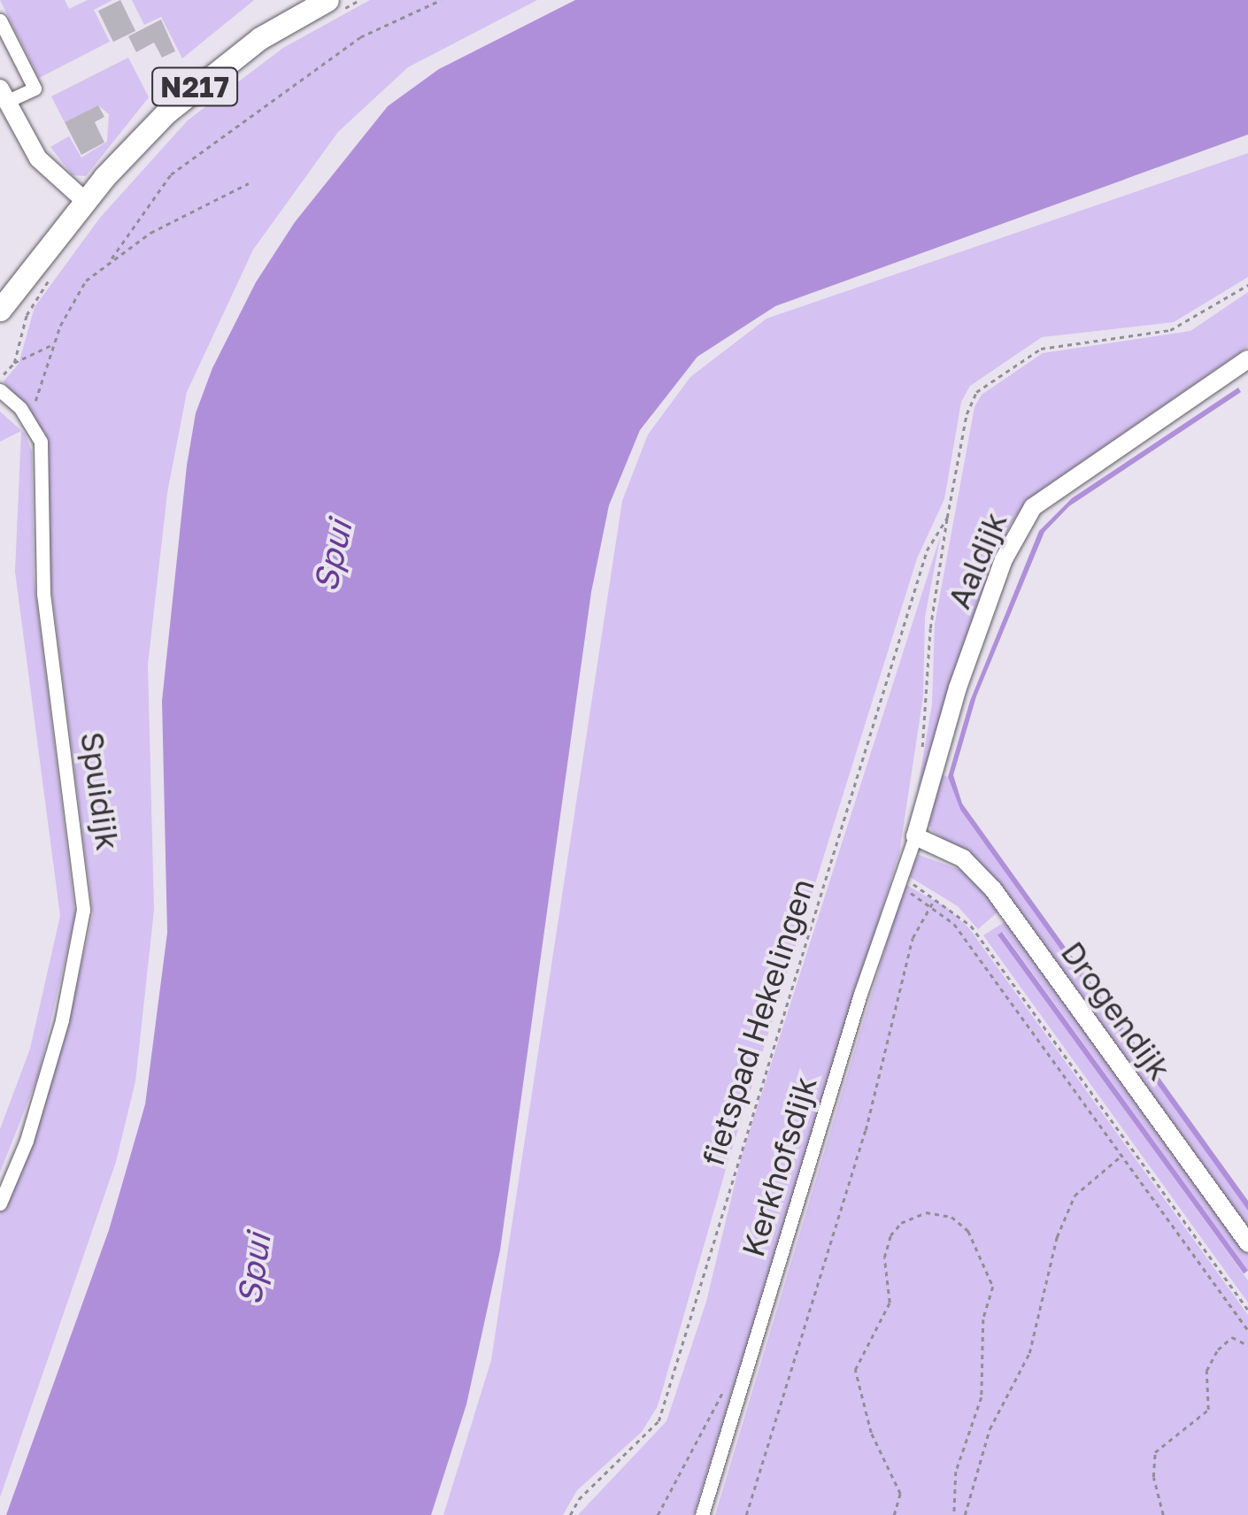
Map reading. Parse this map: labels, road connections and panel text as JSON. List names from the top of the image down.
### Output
{
  "streets": {
    "main road": ["N217"],
    "street": [
      "Aaldijk",
      "Spuidijk",
      "Drogendijk",
      "Kerkhofsdijk"
    ],
    "path": ["fietspad Hekelingen"]
  },
  "crossings": [
    ["Aaldijk", "Drogendijk"],
    ["Aaldijk", "Kerkhofsdijk"],
    ["Drogendijk", "Kerkhofsdijk"]
  ],
  "water": ["Spui"]
}
